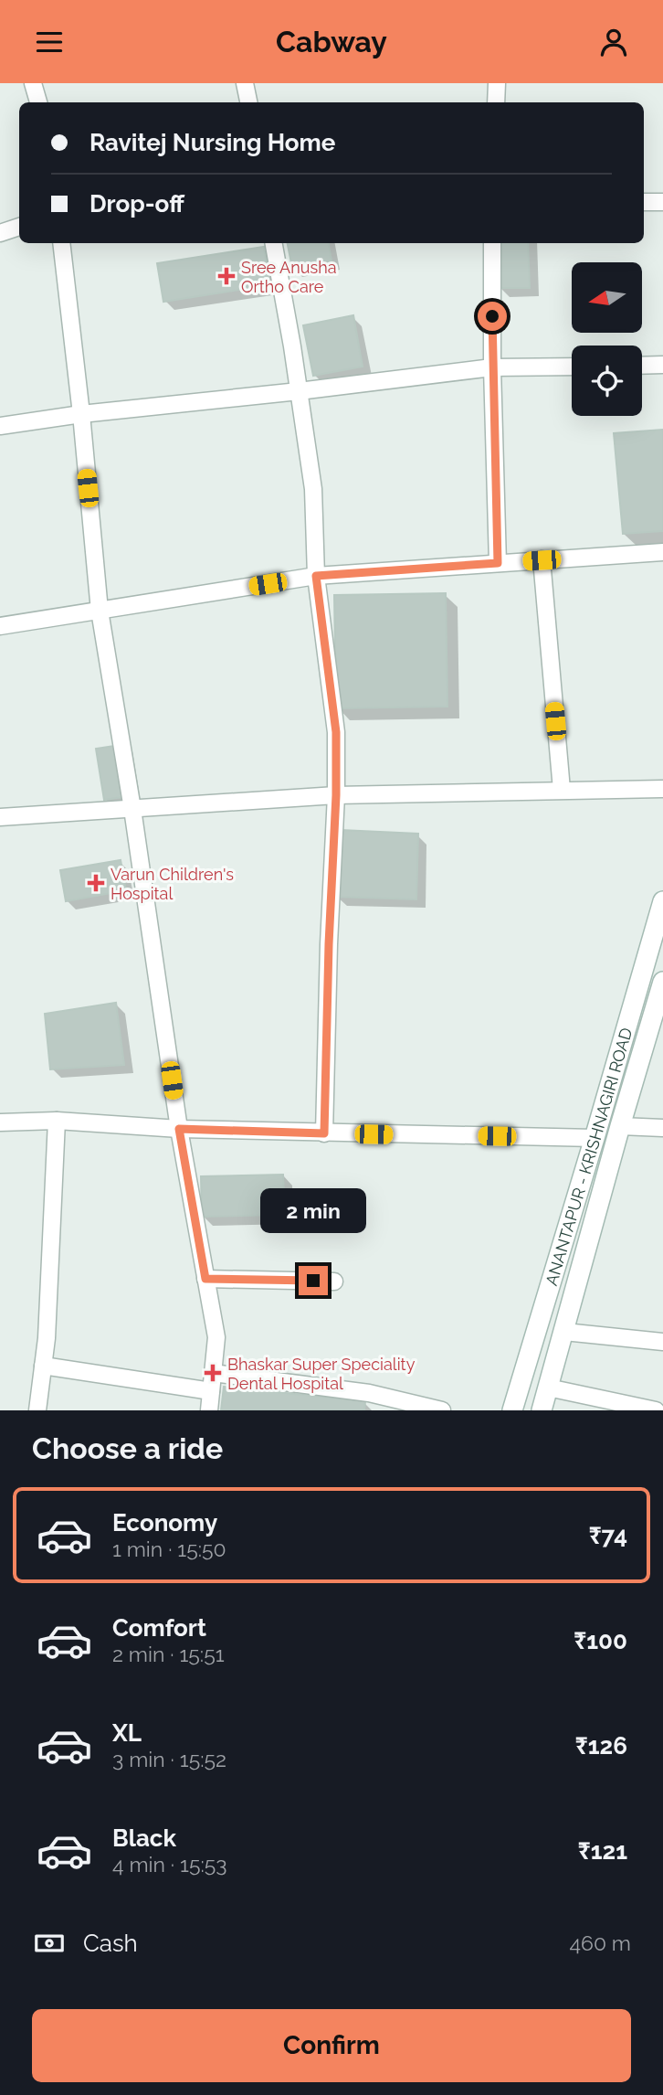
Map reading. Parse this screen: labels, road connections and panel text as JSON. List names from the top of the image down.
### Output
{
  "streets": {
    "main road": ["ANANTAPUR - KRISHNAGIRI ROAD"]
  },
  "places": {
    "health": ["Sree Anusha Ortho Care", "Varun Children's Hospital", "Bhaskar Super Speciality Dental Hospital"]
  },
  "north": "left",
  "page": {
    "header": "Cabway",
    "banner": ["Ravitej Nursing Home", "Drop-off"],
    "bubble": "2 min",
    "heading": "Choose a ride",
    "list": [
      {
        "name": "Economy",
        "note": "1 min · 15:50",
        "value": "₹74"
      },
      {
        "name": "Comfort",
        "note": "2 min · 15:51",
        "value": "₹100"
      },
      {
        "name": "XL",
        "note": "3 min · 15:52",
        "value": "₹126"
      },
      {
        "name": "Black",
        "note": "4 min · 15:53",
        "value": "₹121"
      }
    ],
    "pay": ["Cash", "460 m"],
    "buttons": "Confirm"
  }
}
